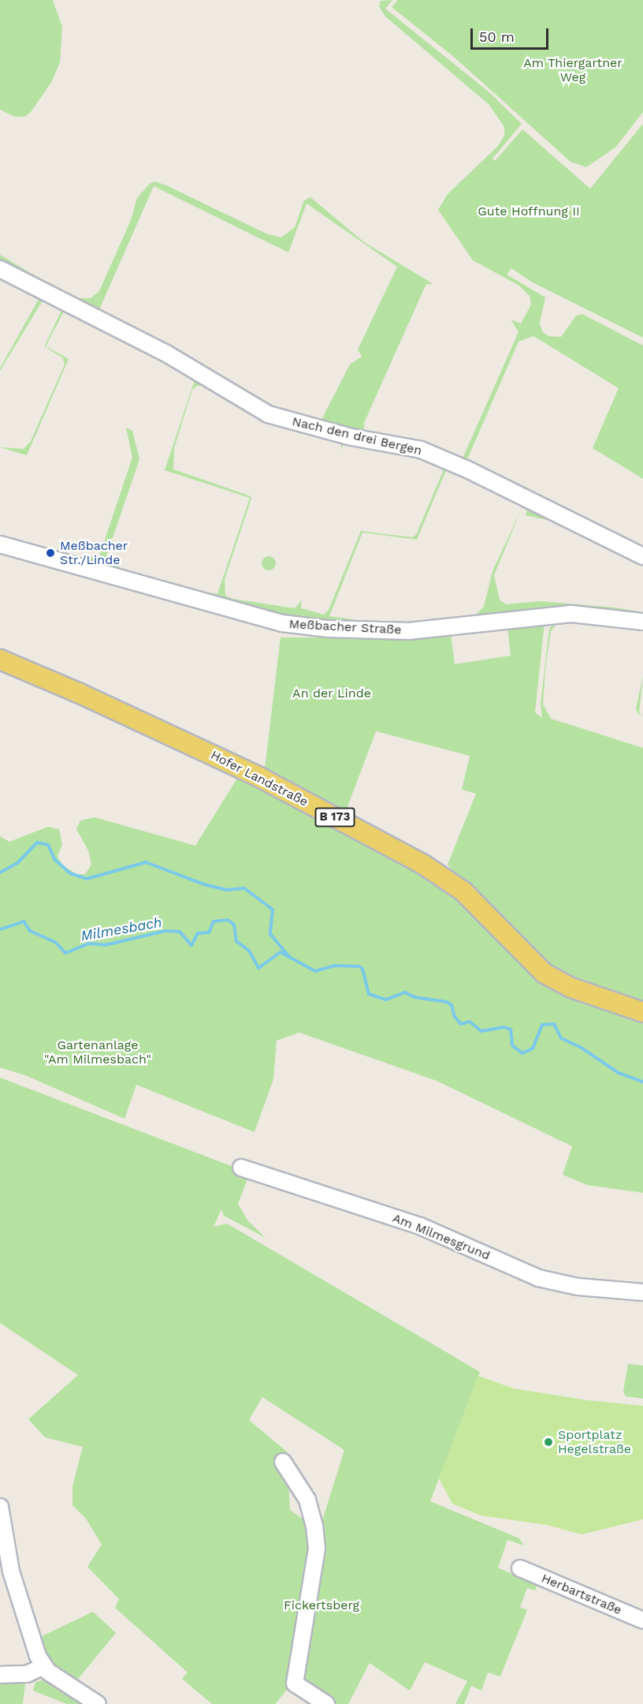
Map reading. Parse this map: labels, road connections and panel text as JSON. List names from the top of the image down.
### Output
{
  "streets": {
    "main road": ["Hofer Landstraße", "B 173"],
    "street": [
      "Nach den drei Bergen",
      "Meßbacher Straße",
      "Am Milmesgrund",
      "Herbartstraße"
    ]
  },
  "water": ["Milmesbach"],
  "parks": [
    "Am Thiergartner Weg",
    "Gute Hoffnung II",
    "An der Linde",
    "Gartenanlage \"Am Milmesbach\"",
    "Fickertsberg"
  ],
  "places": ["Meßbacher Str./Linde", "Sportplatz Hegelstraße"],
  "scale_bar": "50 m"
}
